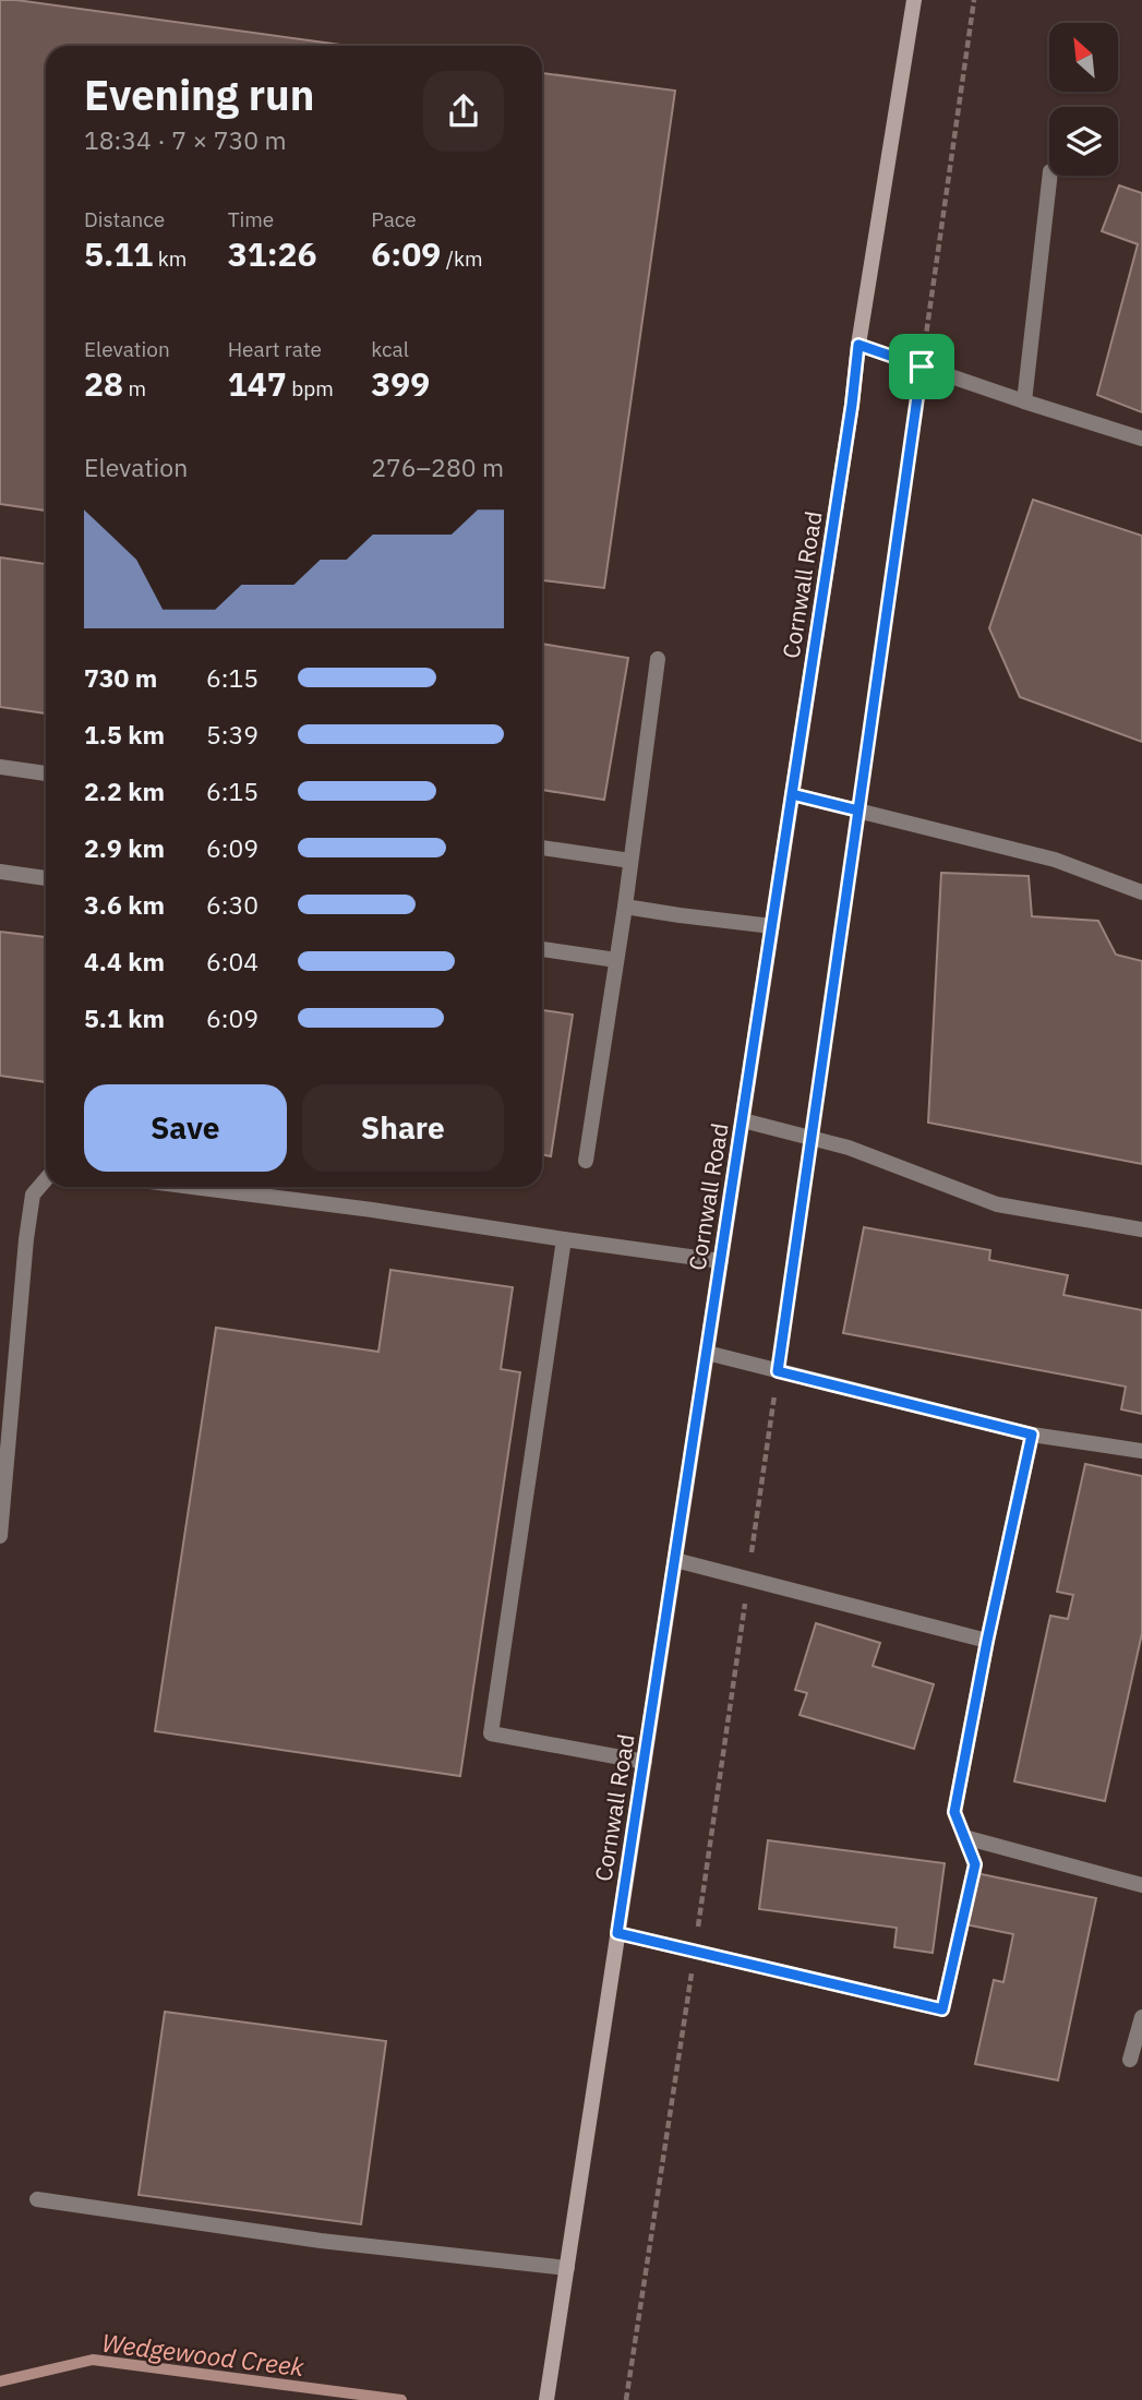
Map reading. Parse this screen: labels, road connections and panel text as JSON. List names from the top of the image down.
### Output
{
  "streets": {
    "main road": ["Cornwall Road"]
  },
  "water": ["Wedgewood Creek"],
  "north": "top left",
  "page": {
    "heading": ["Evening run", "18:34 · 7 × 730 m"],
    "stats": [
      ["Distance", "5.11 km"],
      ["Time", "31:26"],
      ["Pace", "6:09 /km"],
      ["Elevation", "28 m"],
      ["Heart rate", "147 bpm"],
      ["kcal", "399"]
    ],
    "chart": ["Elevation", "276–280 m"],
    "list": [
      {
        "name": "730 m",
        "note": "6:15"
      },
      {
        "name": "1.5 km",
        "note": "5:39"
      },
      {
        "name": "2.2 km",
        "note": "6:15"
      },
      {
        "name": "2.9 km",
        "note": "6:09"
      },
      {
        "name": "3.6 km",
        "note": "6:30"
      },
      {
        "name": "4.4 km",
        "note": "6:04"
      },
      {
        "name": "5.1 km",
        "note": "6:09"
      }
    ],
    "buttons": ["Save", "Share"]
  }
}
